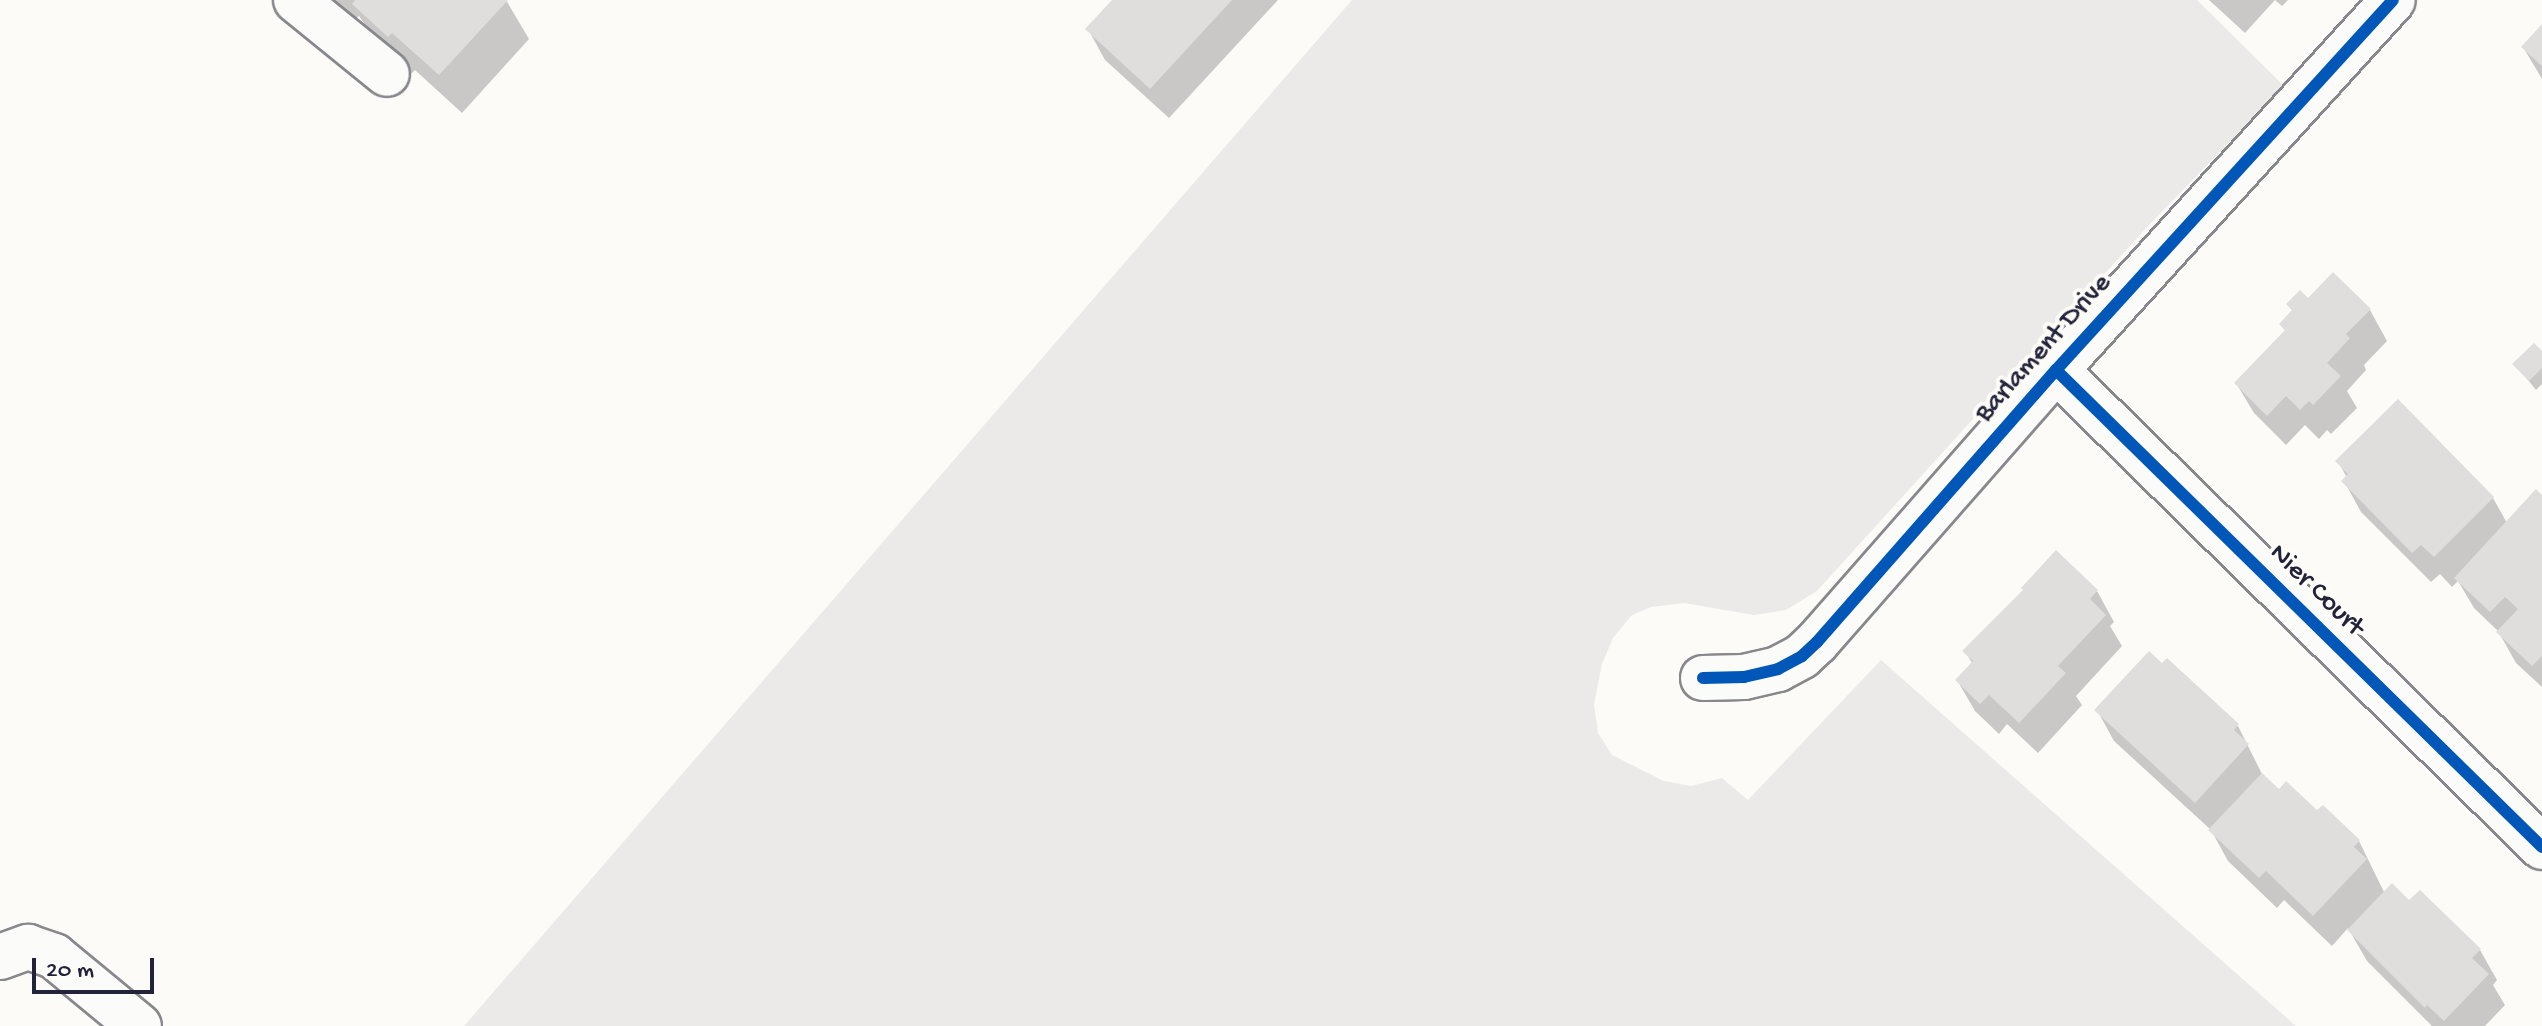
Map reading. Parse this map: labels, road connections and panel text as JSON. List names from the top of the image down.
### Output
{
  "streets": {
    "street": ["Barlament Drive", "Nier Court"]
  },
  "crossings": [
    ["Barlament Drive", "Nier Court"]
  ],
  "scale_bar": "20 m"
}
